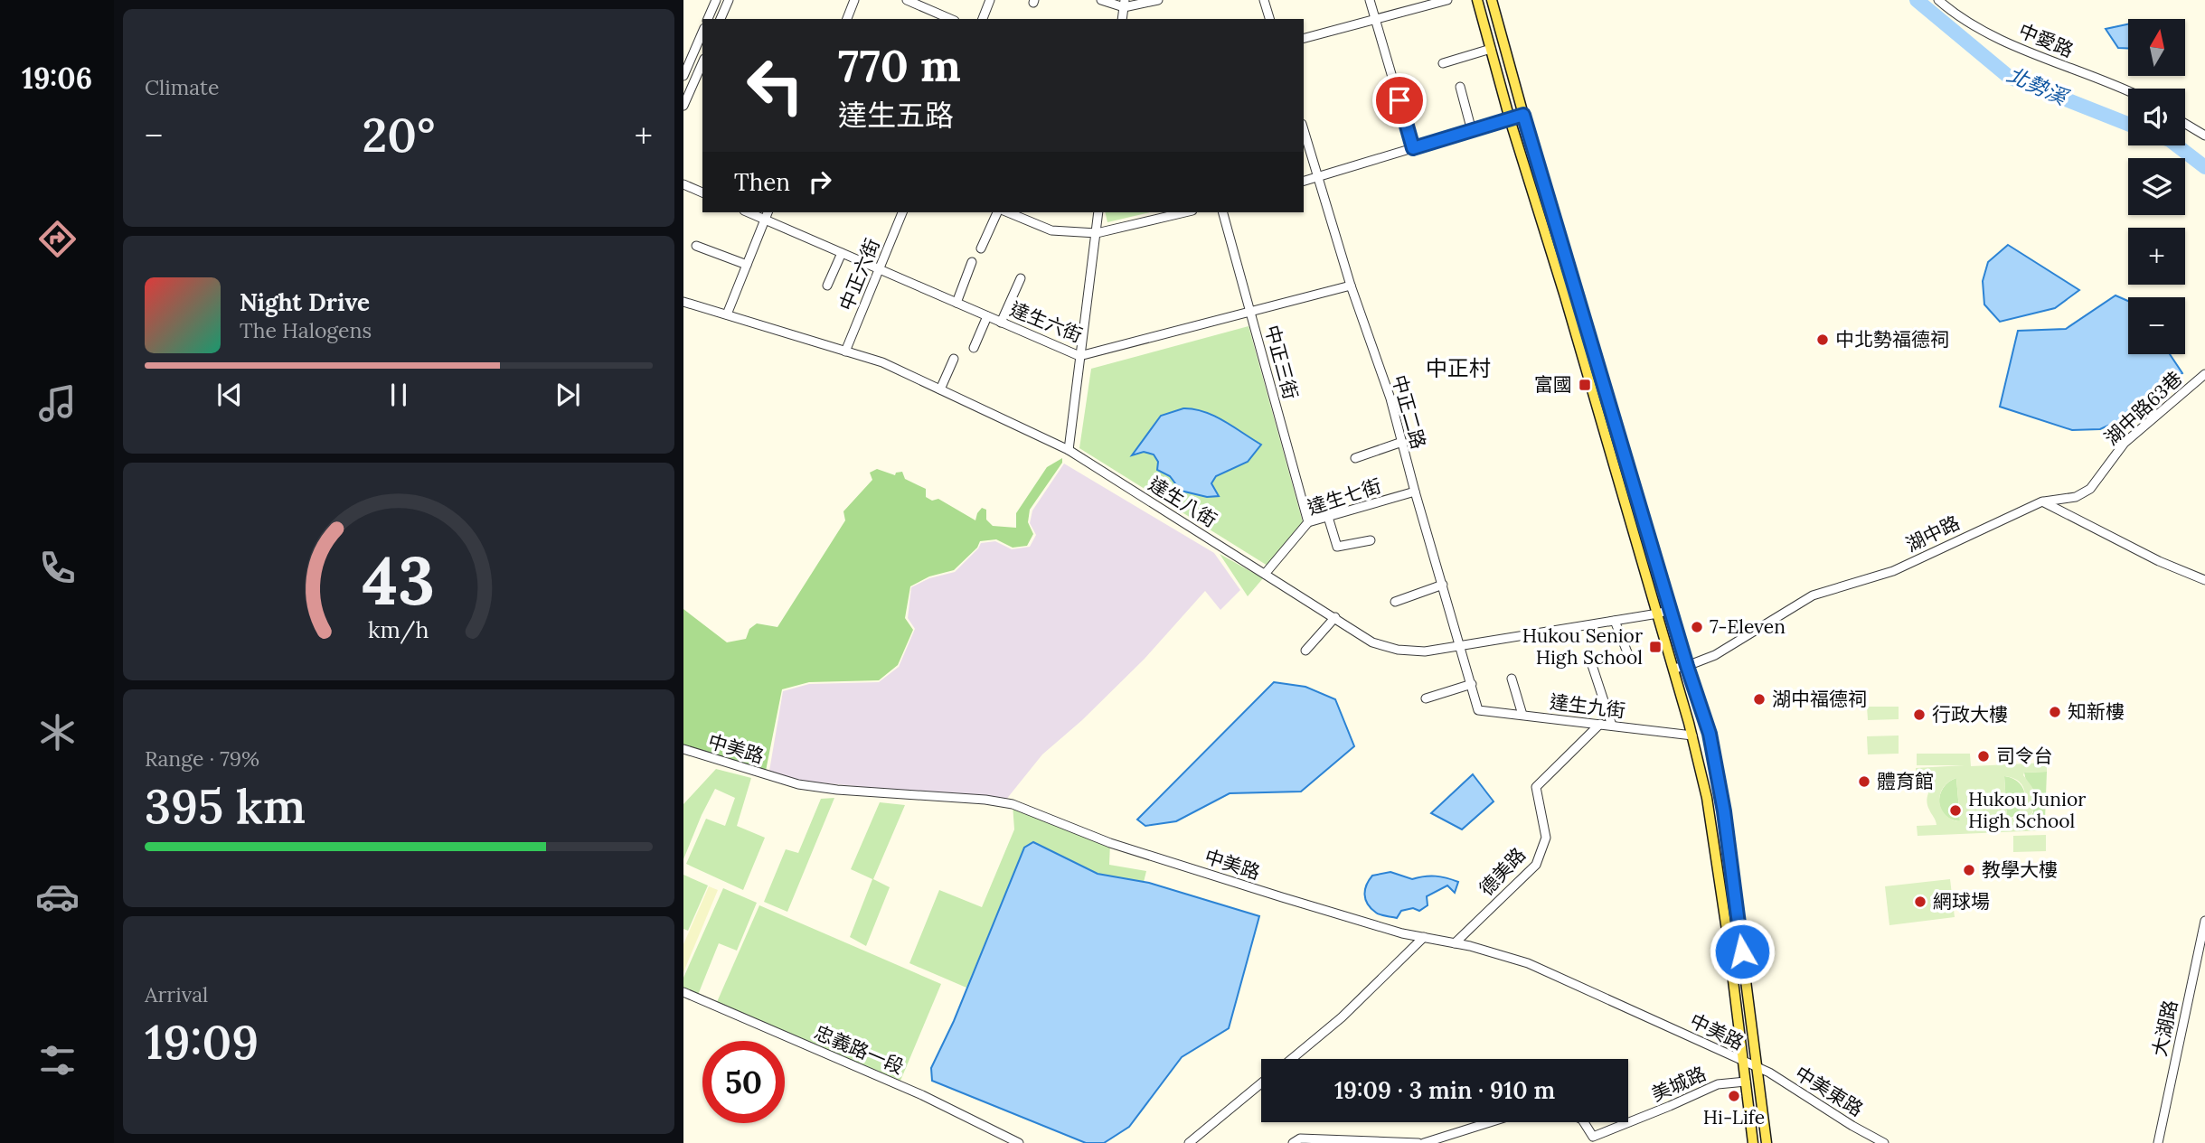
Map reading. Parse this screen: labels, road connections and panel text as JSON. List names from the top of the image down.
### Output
{
  "streets": {
    "street": [
      "中愛路",
      "中正六街",
      "達生六街",
      "中正三街",
      "湖中路63巷",
      "中正二路",
      "達生七街",
      "達生八街",
      "湖中路",
      "達生九街",
      "中美路",
      "德美路",
      "大湖路",
      "忠義路一段",
      "美城路",
      "中美東路"
    ]
  },
  "crossings": [
    ["中正六街", "達生六街"],
    ["中正六街", "達生八街"],
    ["達生六街", "中正三街"],
    ["達生六街", "中正二路"],
    ["中正三街", "達生七街"],
    ["湖中路63巷", "湖中路"],
    ["中正二路", "達生七街"],
    ["中正二路", "達生八街"],
    ["中正二路", "達生九街"],
    ["達生七街", "達生八街"],
    ["達生九街", "德美路"],
    ["中美路", "德美路"],
    ["中美路", "中美東路"]
  ],
  "districts": ["中正村"],
  "water": ["北勢溪"],
  "places": {
    "other": [
      "中北勢福德祠",
      "7-Eleven",
      "湖中福德祠",
      "知新樓",
      "行政大樓",
      "司令台",
      "體育館",
      "Hukou Junior High School",
      "教學大樓",
      "網球場",
      "Hi-Life"
    ],
    "transit": ["富國", "Hukou Senior High School"]
  },
  "north": "top",
  "page": {
    "tabs": "19:06",
    "tile": [
      "Climate",
      ["Range · 79%", "395 km"],
      ["Arrival", "19:09"]
    ],
    "map_buttons": ["+", "−"],
    "turn": ["770 m", "達生五路"],
    "heat": ["−", "20°", "+"],
    "then": "Then",
    "song": ["Night Drive", "The Halogens"],
    "limit": "50",
    "trip": "19:09 · 3 min · 910 m",
    "gauge": ["43", "km/h"]
  }
}
